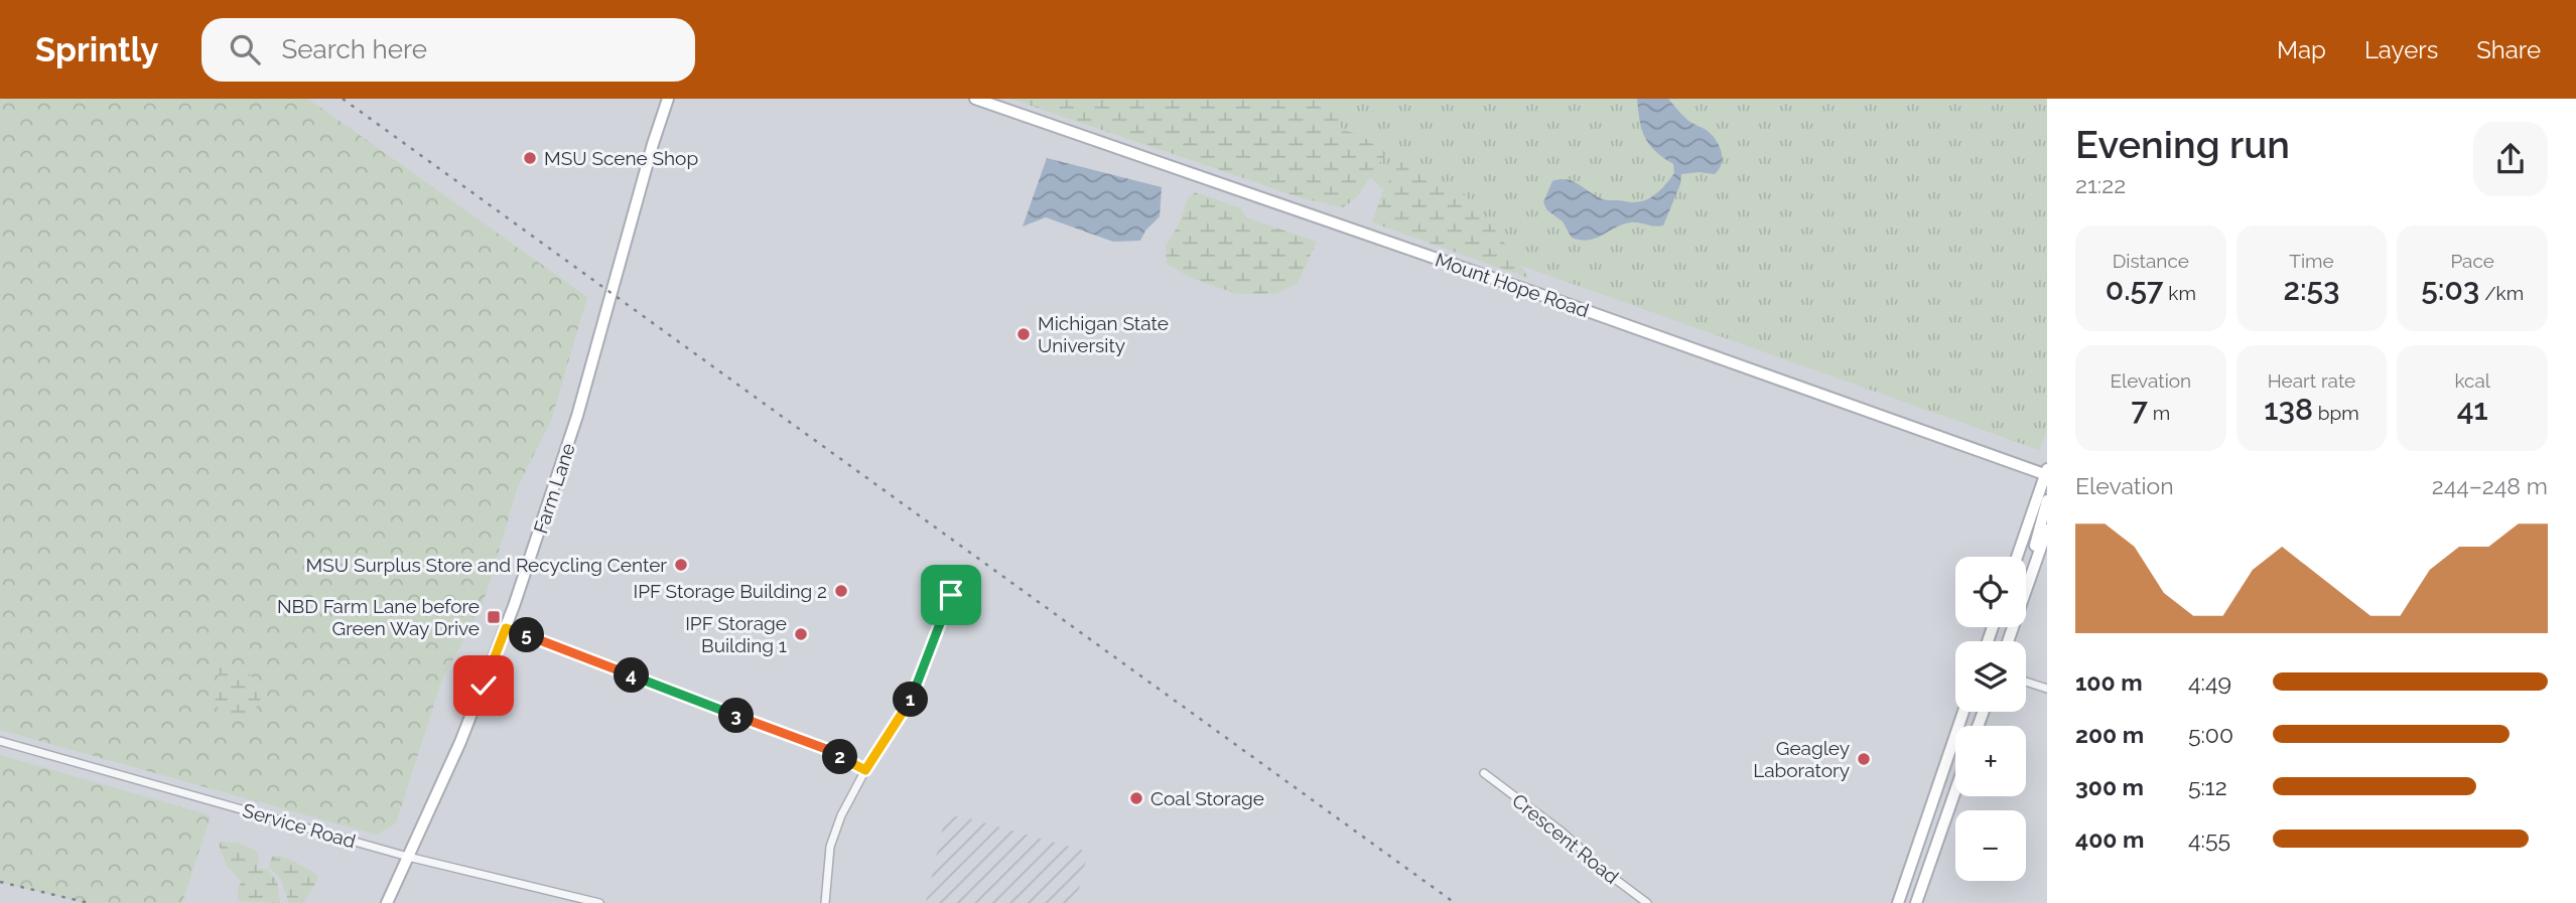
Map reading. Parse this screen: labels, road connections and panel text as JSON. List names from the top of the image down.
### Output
{
  "streets": {
    "street": [
      "Mount Hope Road",
      "Farm Lane",
      "Service Road",
      "Crescent Road"
    ]
  },
  "crossings": [
    ["Farm Lane", "Service Road"]
  ],
  "places": {
    "other": [
      "MSU Scene Shop",
      "Michigan State University",
      "MSU Surplus Store and Recycling Center",
      "IPF Storage Building 2",
      "IPF Storage Building 1",
      "Geagley Laboratory",
      "Coal Storage"
    ],
    "transit": ["NBD Farm Lane before Green Way Drive"]
  },
  "page": {
    "header": "Sprintly",
    "search": "Search here",
    "nav": ["Map", "Layers", "Share"],
    "heading": ["Evening run", "21:22"],
    "stats": [
      ["Distance", "0.57 km"],
      ["Time", "2:53"],
      ["Pace", "5:03 /km"],
      ["Elevation", "7 m"],
      ["Heart rate", "138 bpm"],
      ["kcal", "41"]
    ],
    "chart": ["Elevation", "244–248 m"],
    "map_buttons": ["+", "−"],
    "pins": [
      "5",
      "4",
      "1",
      "3",
      "2"
    ],
    "list": [
      {
        "name": "100 m",
        "note": "4:49"
      },
      {
        "name": "200 m",
        "note": "5:00"
      },
      {
        "name": "300 m",
        "note": "5:12"
      },
      {
        "name": "400 m",
        "note": "4:55"
      }
    ]
  }
}
